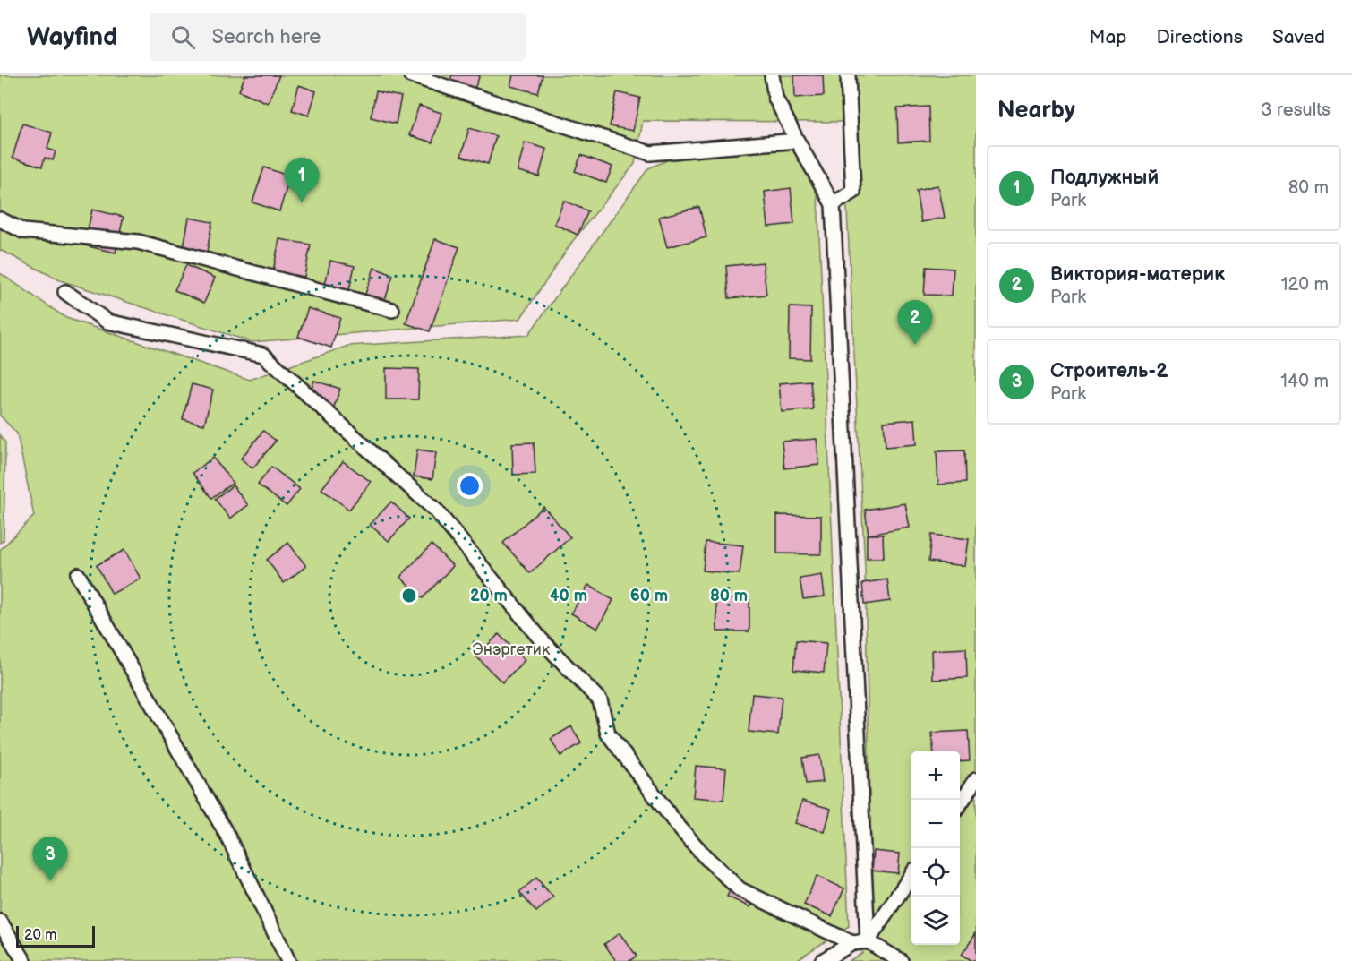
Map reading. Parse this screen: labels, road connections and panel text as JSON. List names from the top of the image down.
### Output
{
  "parks": ["Энэргетик"],
  "scale_bar": "20 m",
  "page": {
    "header": "Wayfind",
    "search": "Search here",
    "nav": ["Map", "Directions", "Saved"],
    "heading": ["Nearby", "3 results"],
    "list": [
      {
        "mark": "1",
        "name": "Подлужный",
        "note": "Park",
        "value": "80 m"
      },
      {
        "mark": "2",
        "name": "Виктория-материк",
        "note": "Park",
        "value": "120 m"
      },
      {
        "mark": "3",
        "name": "Строитель-2",
        "note": "Park",
        "value": "140 m"
      }
    ],
    "pins": ["1", "2", "3"],
    "map_buttons": ["+", "−"],
    "scale": "20 m"
  },
  "rings": [
    "20 m",
    "40 m",
    "60 m",
    "80 m"
  ]
}
